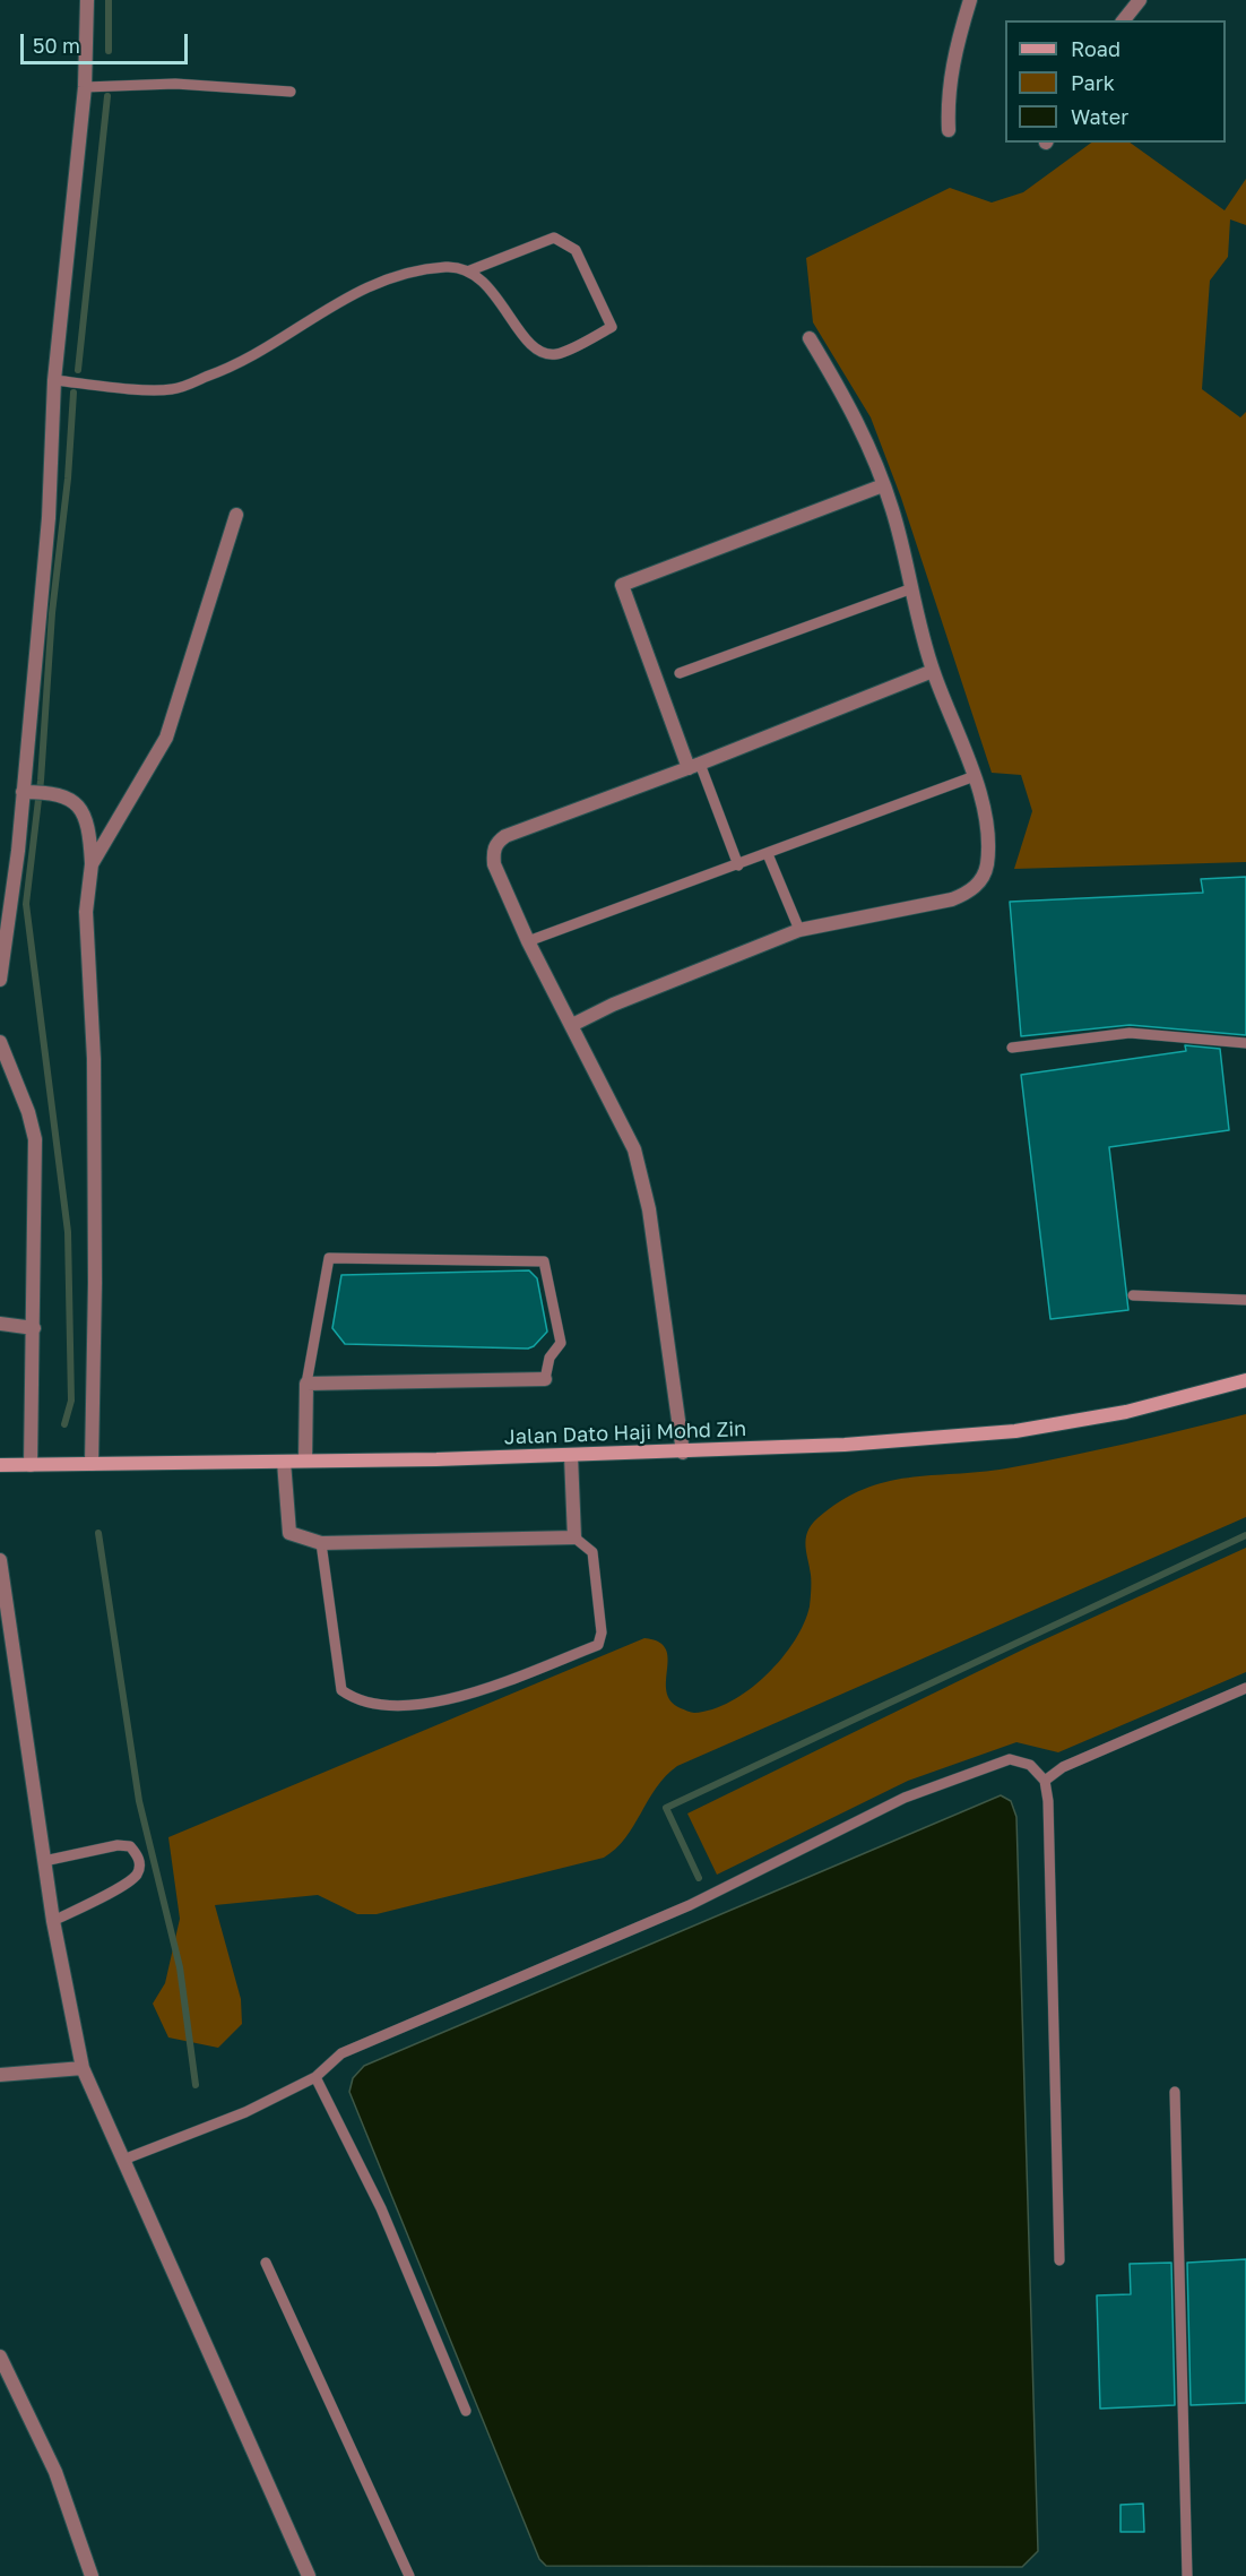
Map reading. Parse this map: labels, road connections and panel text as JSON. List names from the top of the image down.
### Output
{
  "streets": {
    "main road": ["Jalan Dato Haji Mohd Zin"]
  },
  "legend": ["Road", "Park", "Water"],
  "scale_bar": "50 m"
}
